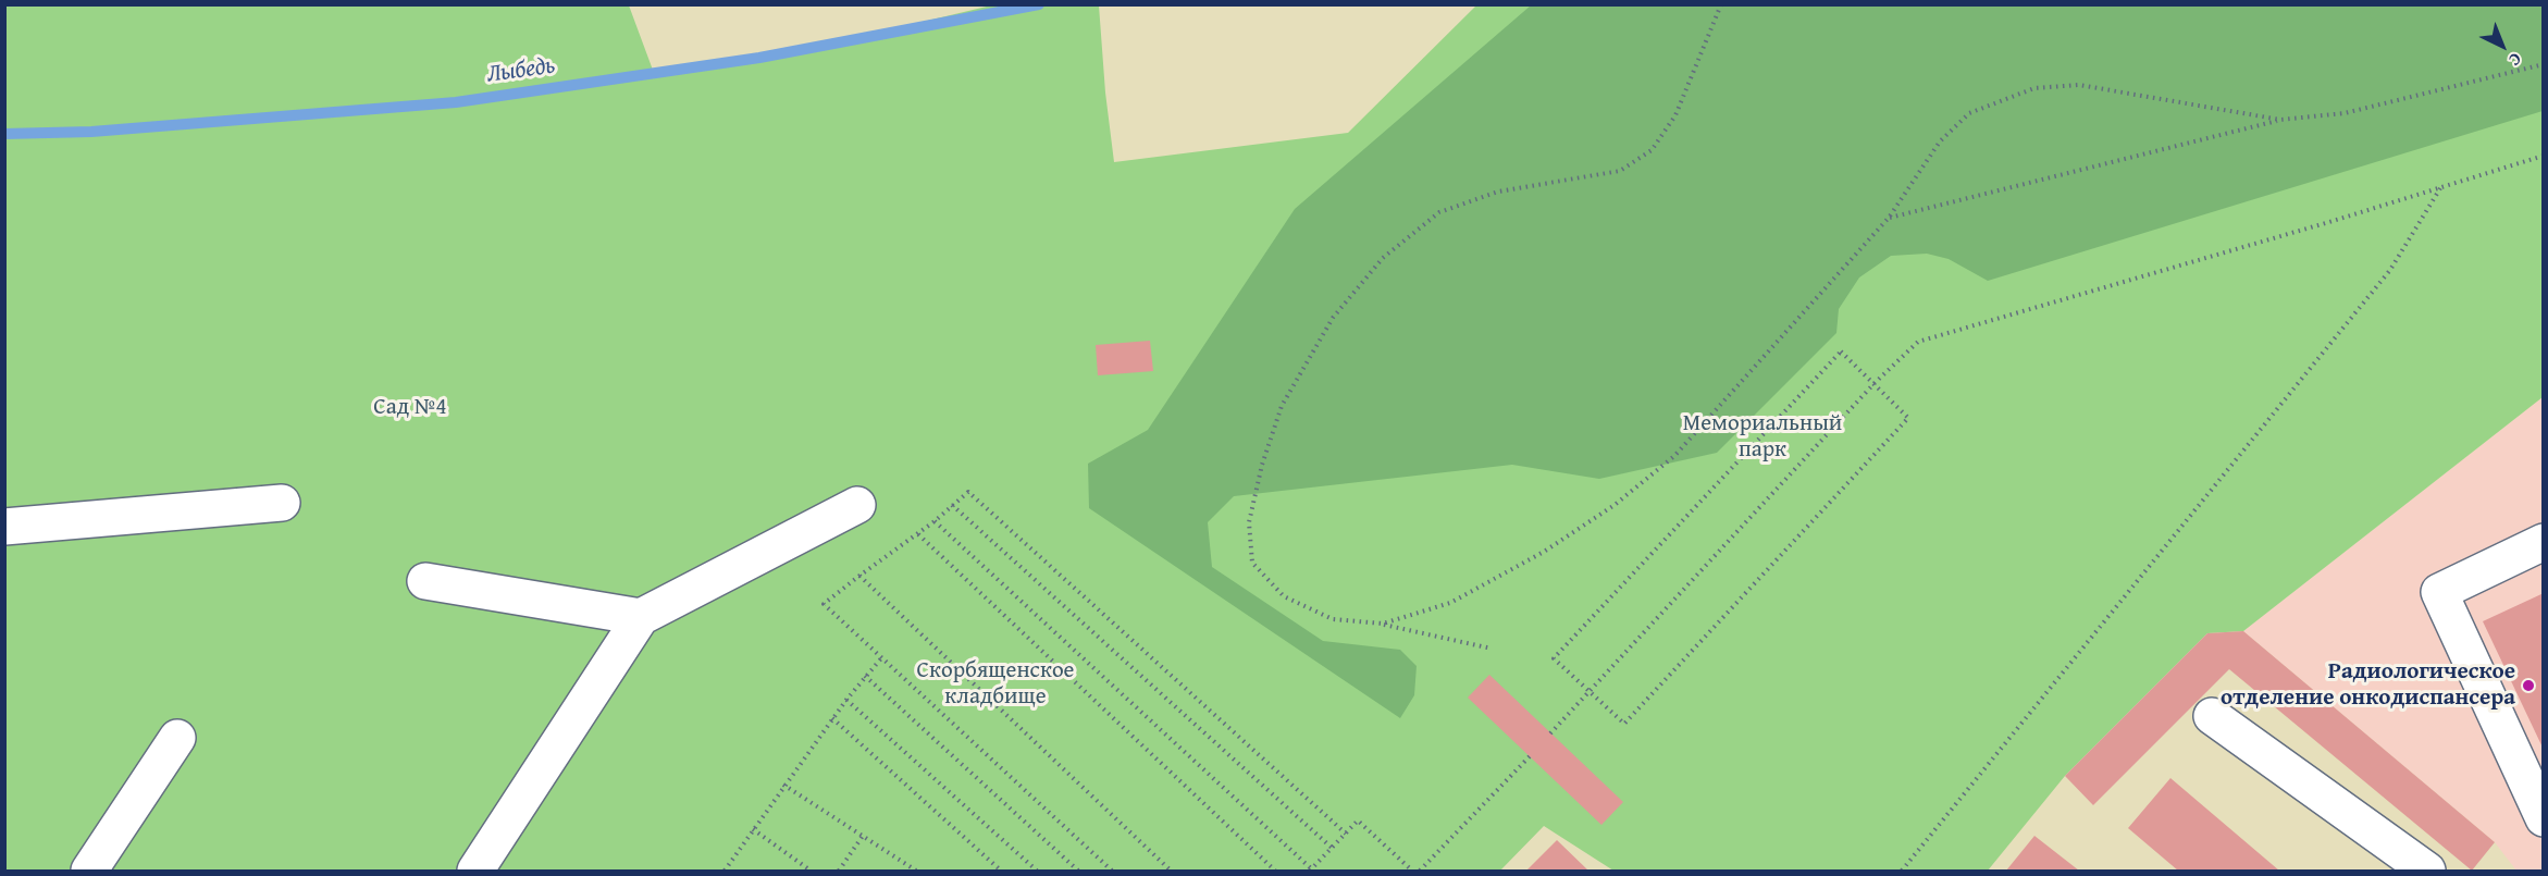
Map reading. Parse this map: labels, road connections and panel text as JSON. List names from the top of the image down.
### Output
{
  "water": ["Лыбедь"],
  "parks": ["Сад №4", "Мемориальный парк", "Скорбященское кладбище"],
  "places": ["Радиологическое отделение онкодиспансера"],
  "north": "bottom right"
}
